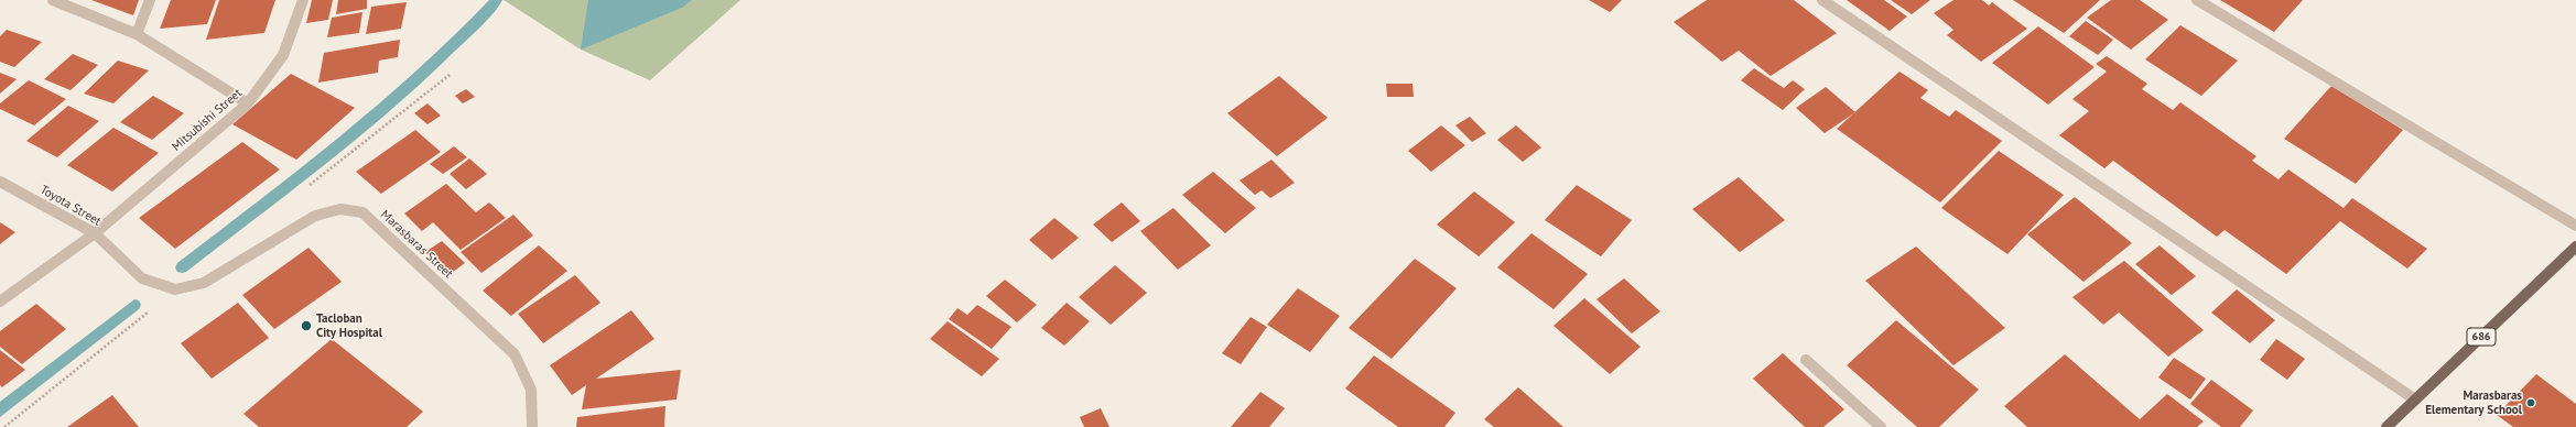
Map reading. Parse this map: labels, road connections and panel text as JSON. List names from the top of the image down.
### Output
{
  "streets": {
    "main road": ["686"],
    "street": ["Mitsubishi Street", "Toyota Street", "Marasbaras Street"]
  },
  "crossings": [
    ["Mitsubishi Street", "Toyota Street"],
    ["Toyota Street", "Marasbaras Street"]
  ],
  "places": ["Tacloban City Hospital", "Marasbaras Elementary School"]
}
